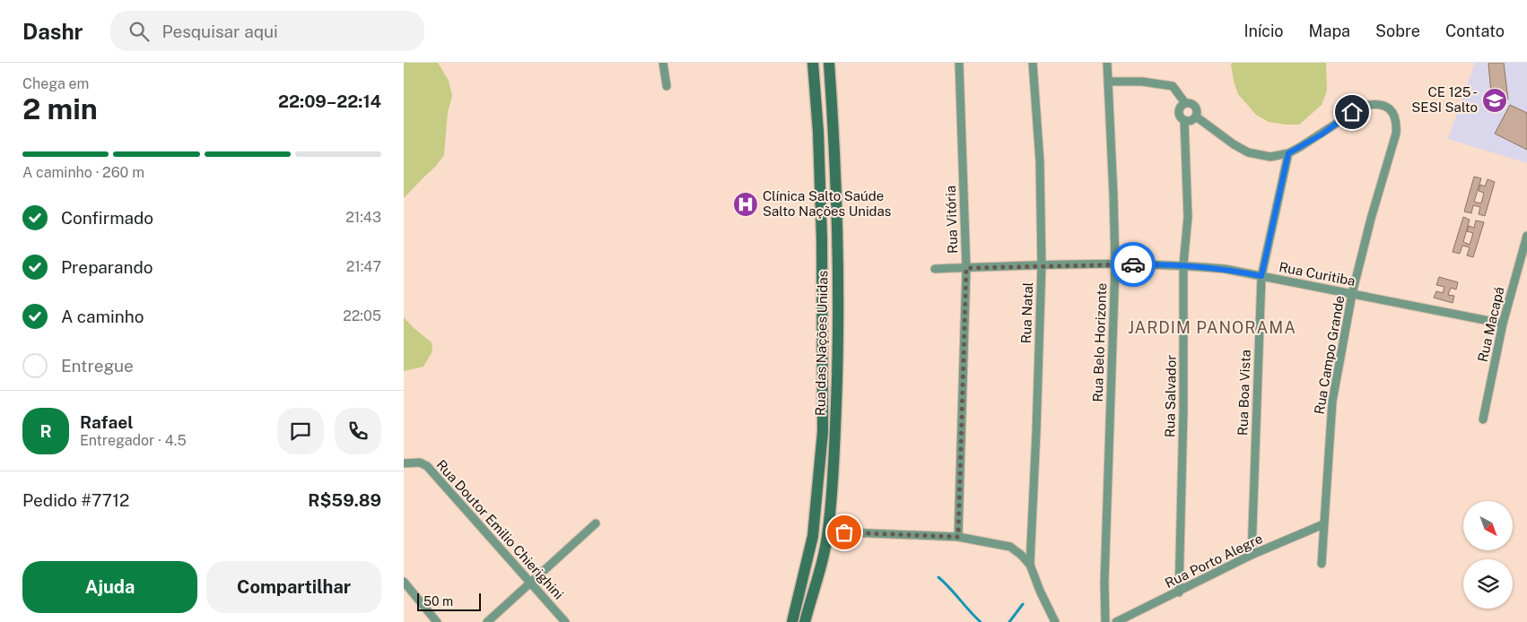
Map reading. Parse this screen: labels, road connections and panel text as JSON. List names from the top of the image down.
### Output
{
  "streets": {
    "main road": ["Rua das Nações Unidas"],
    "street": [
      "Rua Vitória",
      "Rua Curitiba",
      "Rua Natal",
      "Rua Macapá",
      "Rua Belo Horizonte",
      "Rua Campo Grande",
      "Rua Boa Vista",
      "Rua Salvador",
      "Rua Doutor Emilio Chierighini",
      "Rua Porto Alegre"
    ]
  },
  "crossings": [
    ["Rua Vitória", "Rua Curitiba"],
    ["Rua Curitiba", "Rua Natal"],
    ["Rua Curitiba", "Rua Macapá"],
    ["Rua Curitiba", "Rua Belo Horizonte"],
    ["Rua Curitiba", "Rua Campo Grande"],
    ["Rua Curitiba", "Rua Boa Vista"],
    ["Rua Curitiba", "Rua Salvador"],
    ["Rua Campo Grande", "Rua Boa Vista"],
    ["Rua Campo Grande", "Rua Porto Alegre"],
    ["Rua Boa Vista", "Rua Porto Alegre"],
    ["Rua Salvador", "Rua Porto Alegre"]
  ],
  "districts": ["JARDIM PANORAMA"],
  "places": {
    "school or university": ["CE 125 - SESI Salto"],
    "hospital": ["Clínica Salto Saúde Salto Nações Unidas"]
  },
  "scale_bar": "50 m",
  "north": "bottom right",
  "page": {
    "header": "Dashr",
    "search": "Pesquisar aqui",
    "nav": [
      "Início",
      "Mapa",
      "Sobre",
      "Contato"
    ],
    "heading": ["2 min", "Chega em", "22:09–22:14"],
    "panel": [
      "Rafael",
      "Entregador · 4.5",
      "Pedido #7712",
      "R$59.89"
    ],
    "bar": "A caminho · 260 m",
    "list": [
      ["Confirmado", "21:43"],
      ["Preparando", "21:47"],
      ["A caminho", "22:05"],
      "Entregue"
    ],
    "round": "R",
    "buttons": ["Ajuda", "Compartilhar"],
    "scale": "50 m"
  }
}
